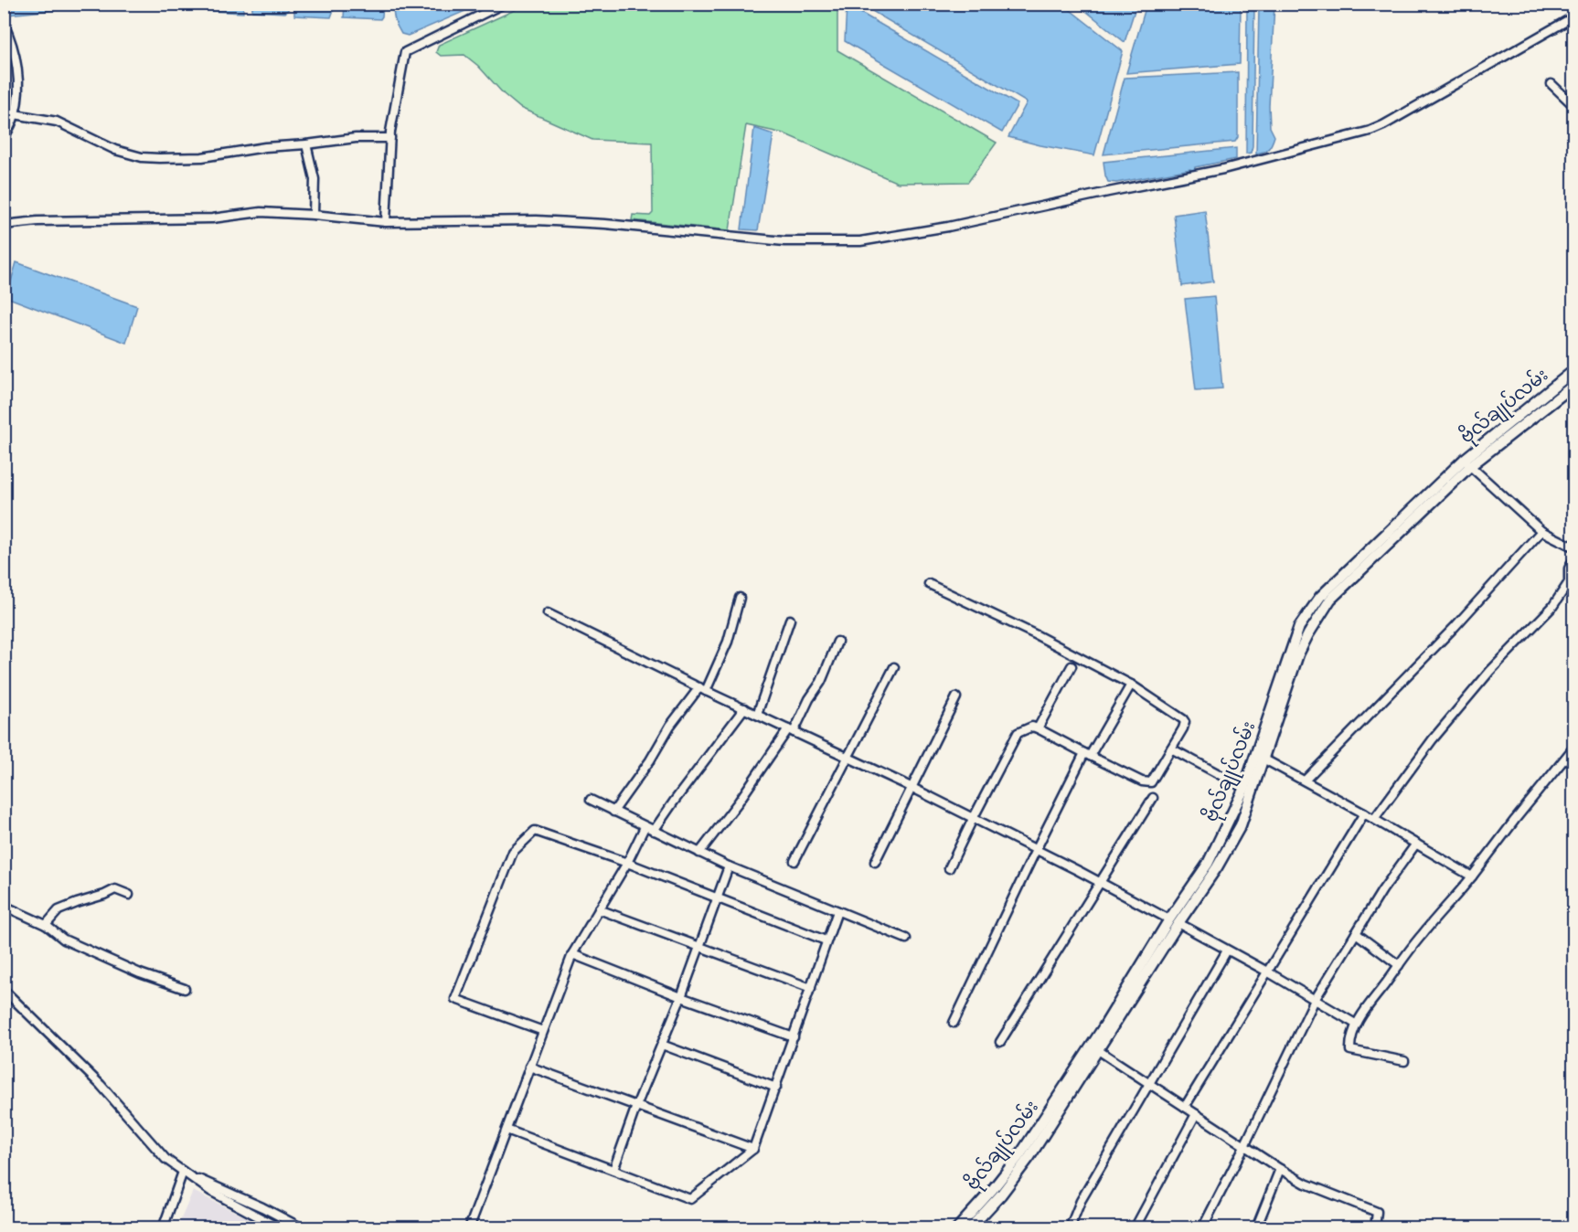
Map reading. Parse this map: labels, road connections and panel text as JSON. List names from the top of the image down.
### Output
{
  "streets": {
    "main road": ["ဗိုလ်ချုပ်လမ်း"]
  }
}
